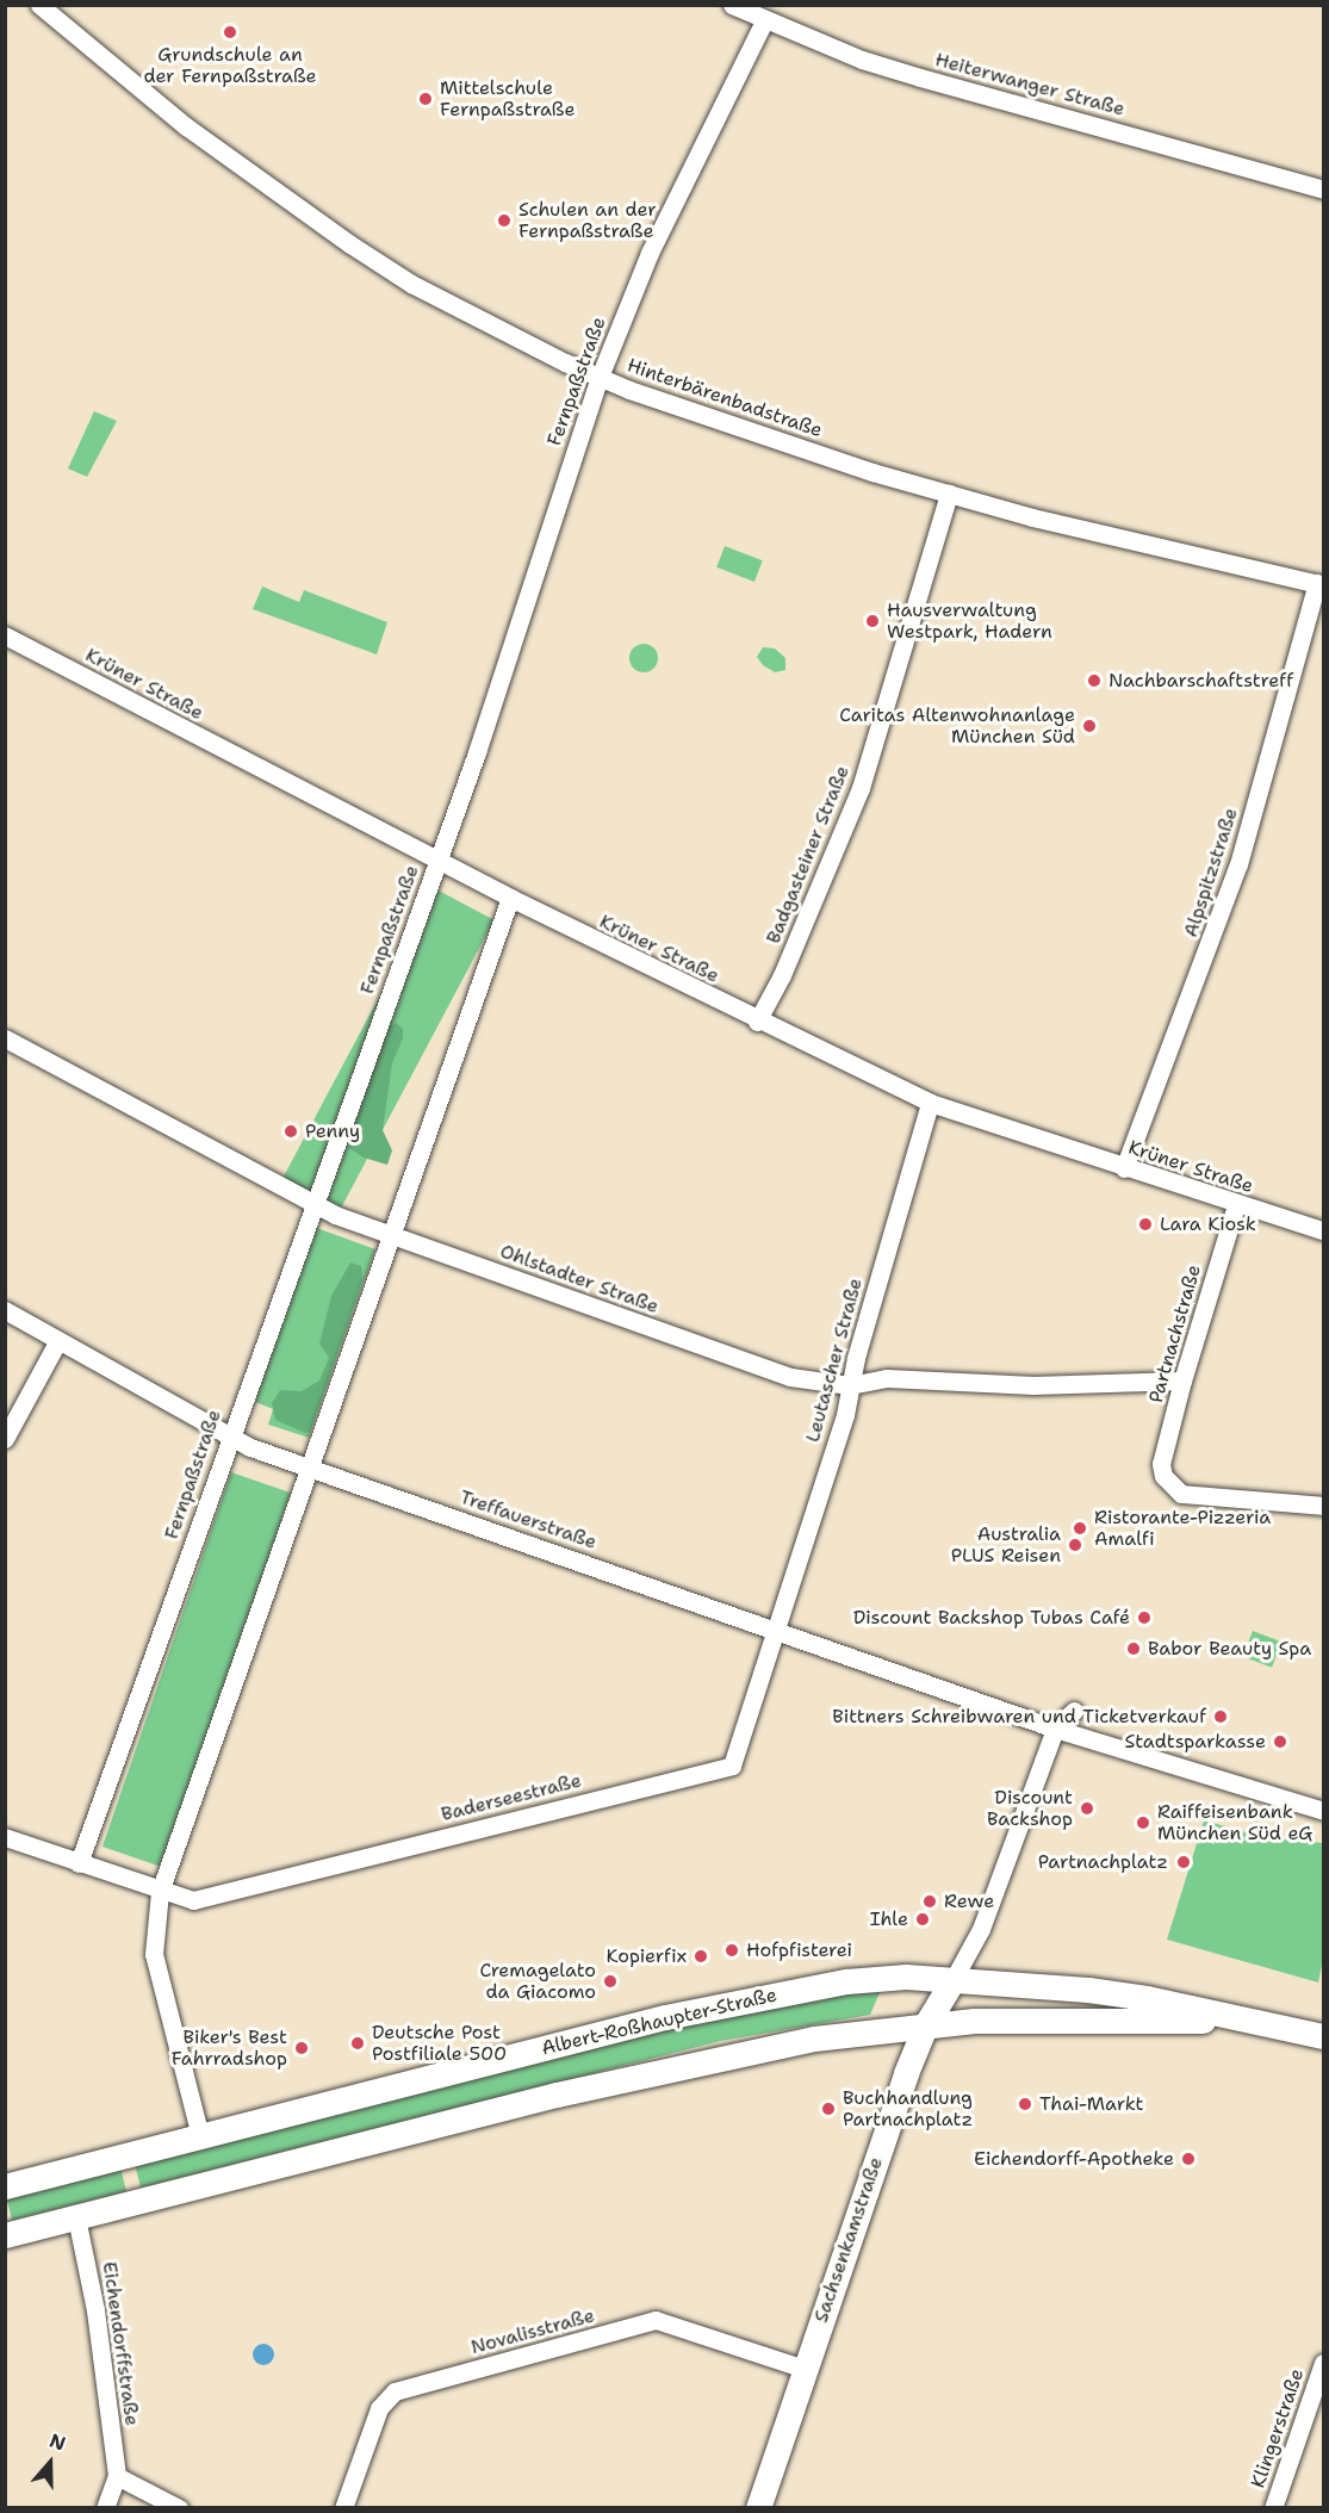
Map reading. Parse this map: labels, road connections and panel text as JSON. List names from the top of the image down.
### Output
{
  "streets": {
    "main road": ["Albert-Roßhaupter-Straße", "Sachsenkamstraße"],
    "street": [
      "Heiterwanger Straße",
      "Fernpaßstraße",
      "Hinterbärenbadstraße",
      "Krüner Straße",
      "Badgasteiner Straße",
      "Alpspitzstraße",
      "Ohlstadter Straße",
      "Partnachstraße",
      "Leutascher Straße",
      "Treffauerstraße",
      "Baderseestraße",
      "Novalisstraße",
      "Eichendorffstraße",
      "Klingerstraße"
    ]
  },
  "crossings": [
    ["Heiterwanger Straße", "Fernpaßstraße"],
    ["Fernpaßstraße", "Hinterbärenbadstraße"],
    ["Fernpaßstraße", "Krüner Straße"],
    ["Fernpaßstraße", "Ohlstadter Straße"],
    ["Fernpaßstraße", "Treffauerstraße"],
    ["Hinterbärenbadstraße", "Badgasteiner Straße"],
    ["Hinterbärenbadstraße", "Alpspitzstraße"],
    ["Krüner Straße", "Badgasteiner Straße"],
    ["Krüner Straße", "Alpspitzstraße"],
    ["Krüner Straße", "Partnachstraße"],
    ["Krüner Straße", "Leutascher Straße"],
    ["Ohlstadter Straße", "Partnachstraße"],
    ["Ohlstadter Straße", "Leutascher Straße"],
    ["Leutascher Straße", "Treffauerstraße"],
    ["Leutascher Straße", "Baderseestraße"],
    ["Treffauerstraße", "Baderseestraße"],
    ["Albert-Roßhaupter-Straße", "Sachsenkamstraße"],
    ["Albert-Roßhaupter-Straße", "Eichendorffstraße"],
    ["Sachsenkamstraße", "Novalisstraße"]
  ],
  "places": [
    "Grundschule an der Fernpaßstraße",
    "Mittelschule Fernpaßstraße",
    "Schulen an der Fernpaßstraße",
    "Hausverwaltung Westpark, Hadern",
    "Nachbarschaftstreff",
    "Caritas Altenwohnanlage München Süd",
    "Penny",
    "Lara Kiosk",
    "Ristorante-Pizzeria Amalfi",
    "Australia PLUS Reisen",
    "Discount Backshop Tubas Café",
    "Babor Beauty Spa",
    "Bittners Schreibwaren und Ticketverkauf",
    "Stadtsparkasse",
    "Discount Backshop",
    "Raiffeisenbank München Süd eG",
    "Partnachplatz",
    "Rewe",
    "Ihle",
    "Hofpfisterei",
    "Kopierfix",
    "Cremagelato da Giacomo",
    "Deutsche Post Postfiliale 500",
    "Biker's Best Fahrradshop",
    "Thai-Markt",
    "Buchhandlung Partnachplatz",
    "Eichendorff-Apotheke"
  ],
  "north": "top"
}
